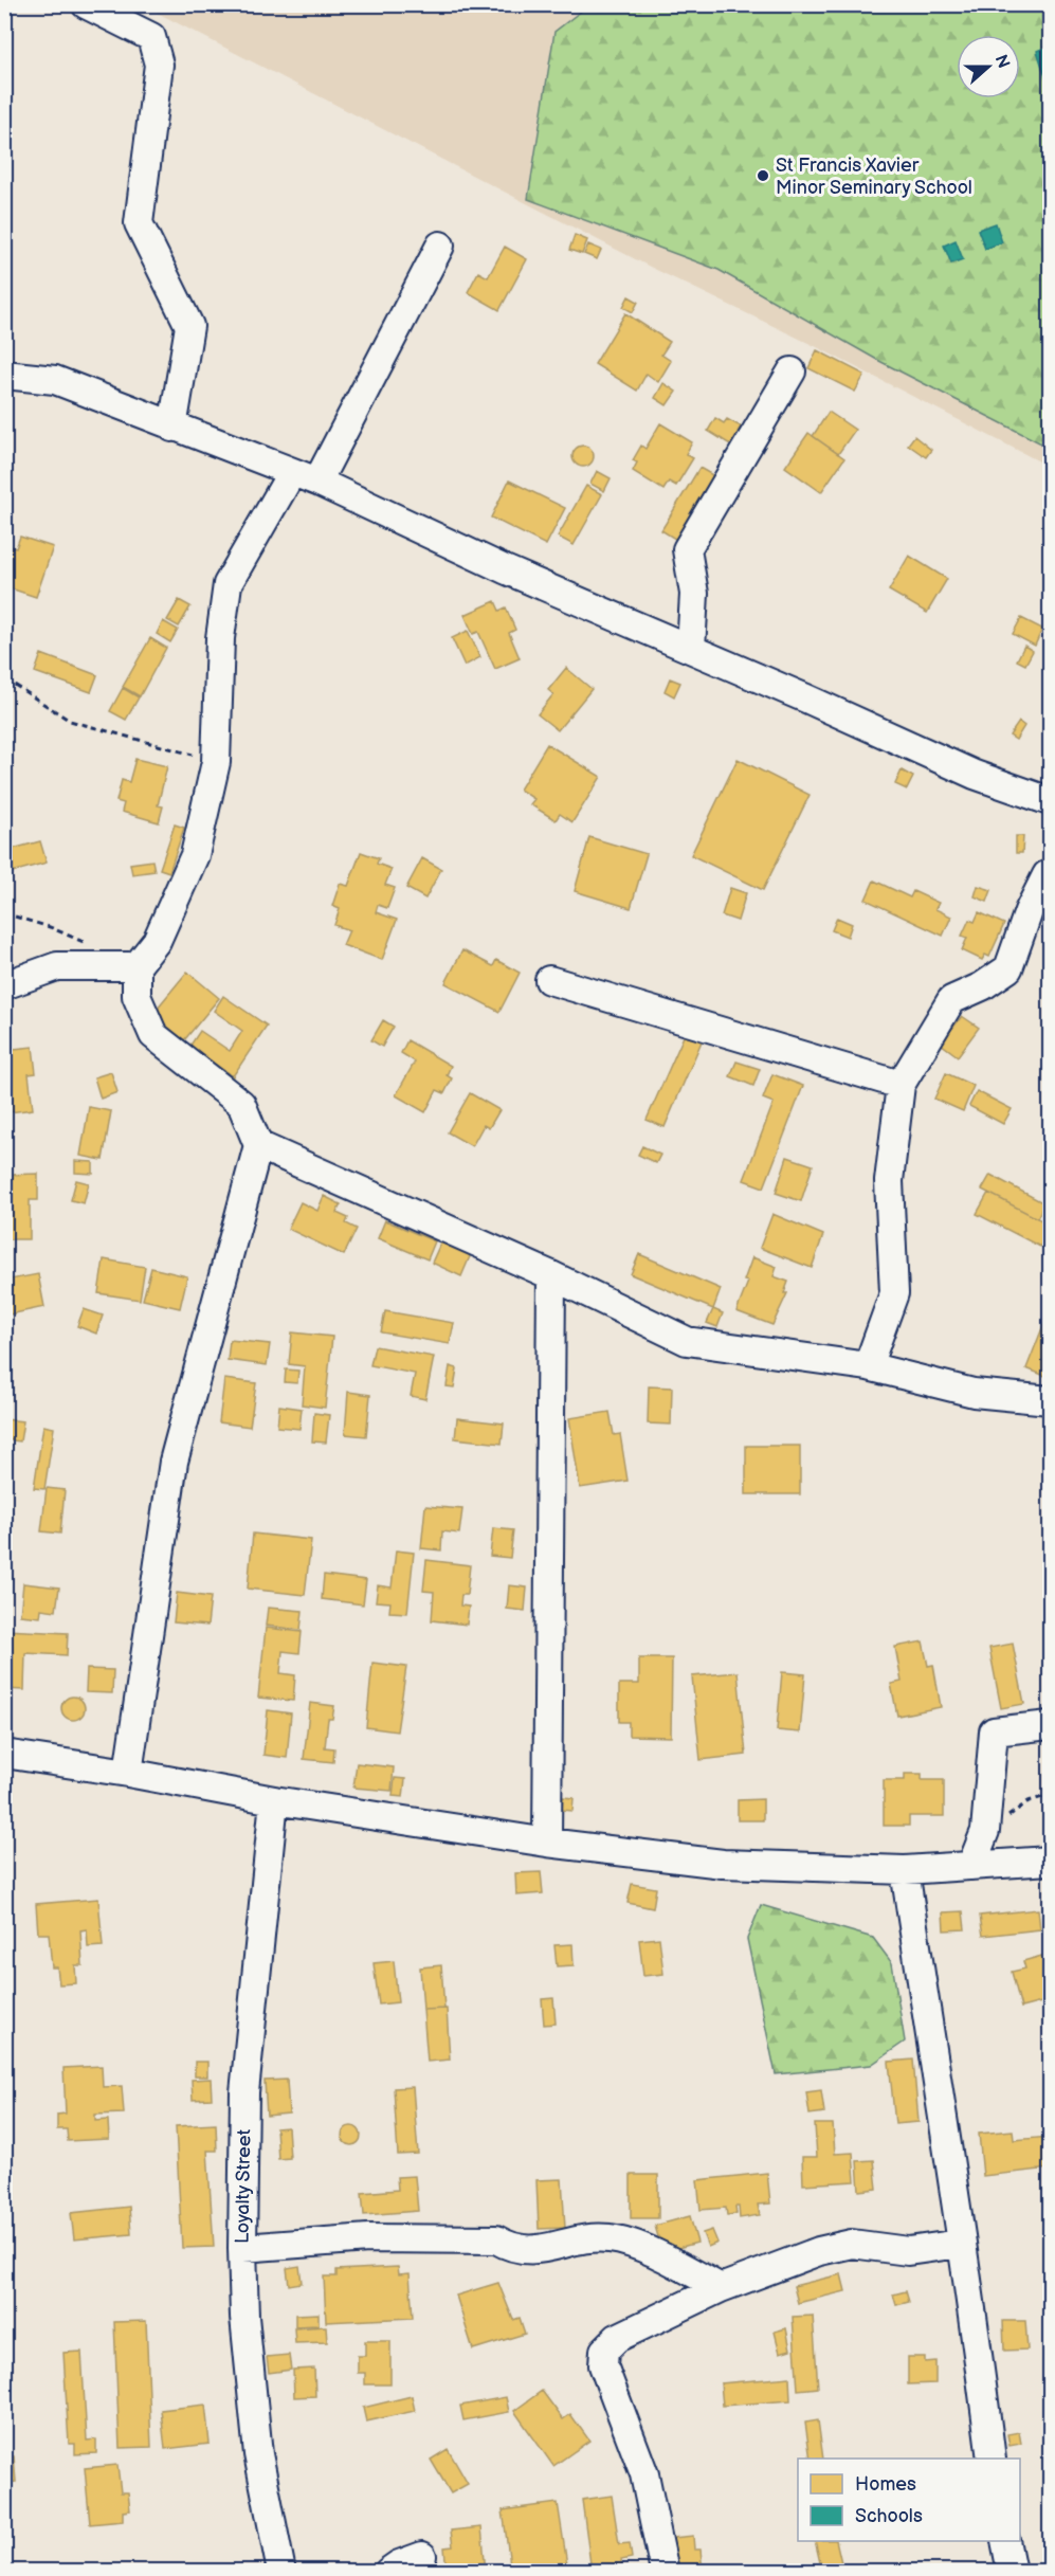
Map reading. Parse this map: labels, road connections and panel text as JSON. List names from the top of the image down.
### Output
{
  "streets": {
    "street": ["Loyalty Street"]
  },
  "places": ["St Francis Xavier Minor Seminary School"],
  "legend": ["Homes", "Schools"],
  "north": "right"
}
